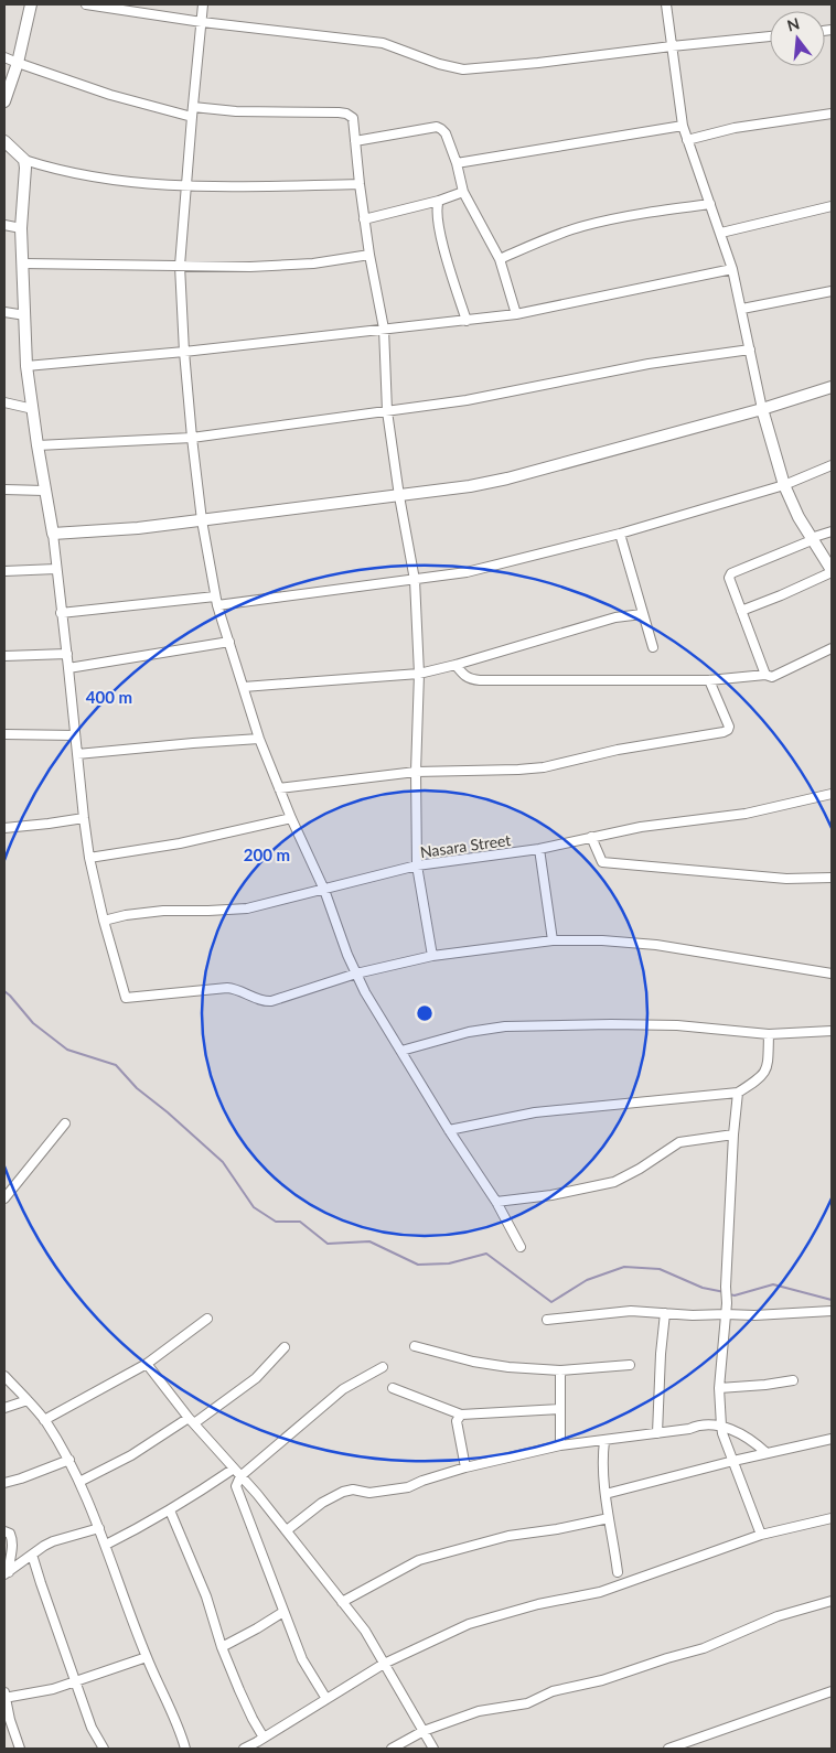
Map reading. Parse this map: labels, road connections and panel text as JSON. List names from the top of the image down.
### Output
{
  "streets": {
    "street": ["Nasara Street"]
  },
  "north": "top",
  "rings": ["400 m", "200 m"]
}
